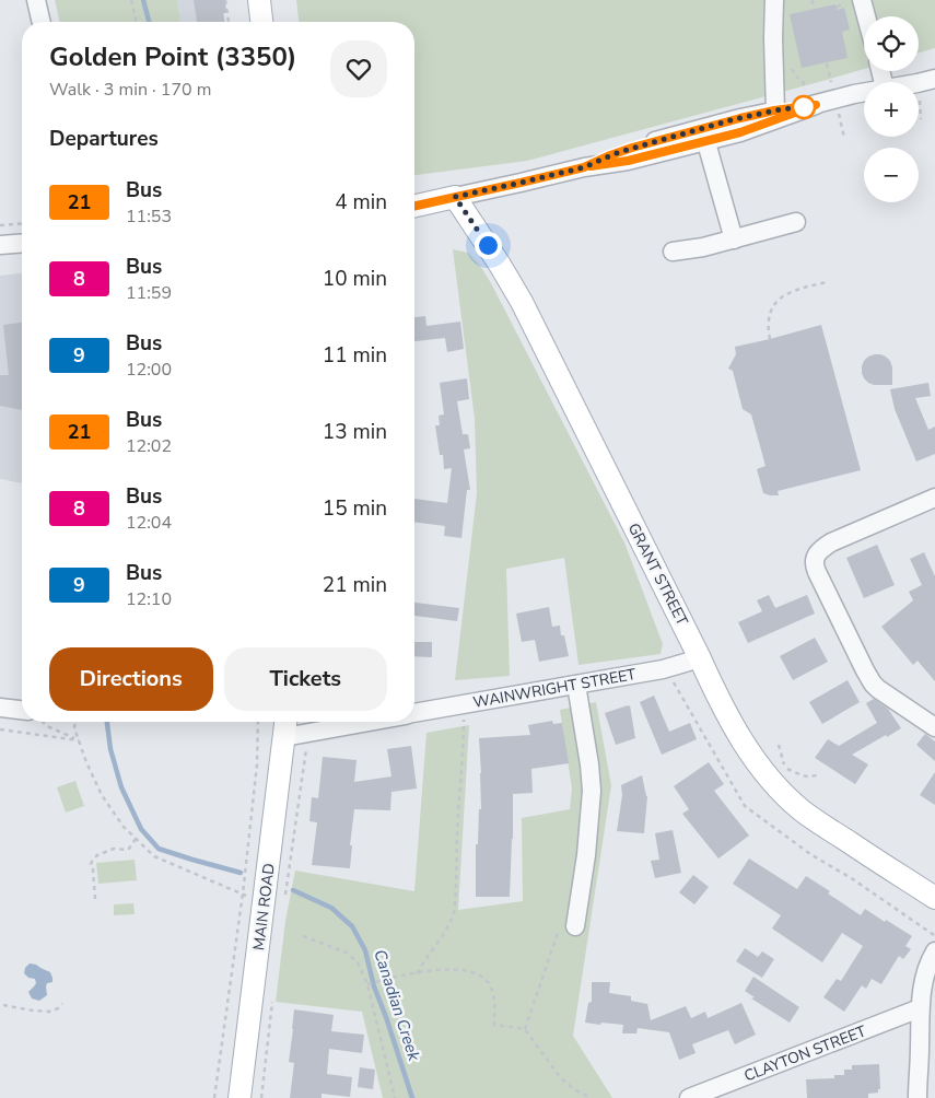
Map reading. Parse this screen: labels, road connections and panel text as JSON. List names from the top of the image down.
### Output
{
  "streets": {
    "main road": ["GRANT STREET", "MAIN ROAD"],
    "street": ["WAINWRIGHT STREET", "CLAYTON STREET"]
  },
  "crossings": [
    ["GRANT STREET", "WAINWRIGHT STREET"],
    ["WAINWRIGHT STREET", "MAIN ROAD"]
  ],
  "water": ["Canadian Creek"],
  "lines": ["bus line 21"],
  "page": {
    "map_buttons": ["+", "−"],
    "heading": [
      ["Golden Point (3350)", "Walk · 3 min · 170 m"],
      "Departures"
    ],
    "list": [
      {
        "mark": "21",
        "name": "Bus",
        "note": "11:53",
        "value": "4 min"
      },
      {
        "mark": "8",
        "name": "Bus",
        "note": "11:59",
        "value": "10 min"
      },
      {
        "mark": "9",
        "name": "Bus",
        "note": "12:00",
        "value": "11 min"
      },
      {
        "mark": "21",
        "name": "Bus",
        "note": "12:02",
        "value": "13 min"
      },
      {
        "mark": "8",
        "name": "Bus",
        "note": "12:04",
        "value": "15 min"
      },
      {
        "mark": "9",
        "name": "Bus",
        "note": "12:10",
        "value": "21 min"
      }
    ],
    "buttons": ["Directions", "Tickets"]
  }
}
